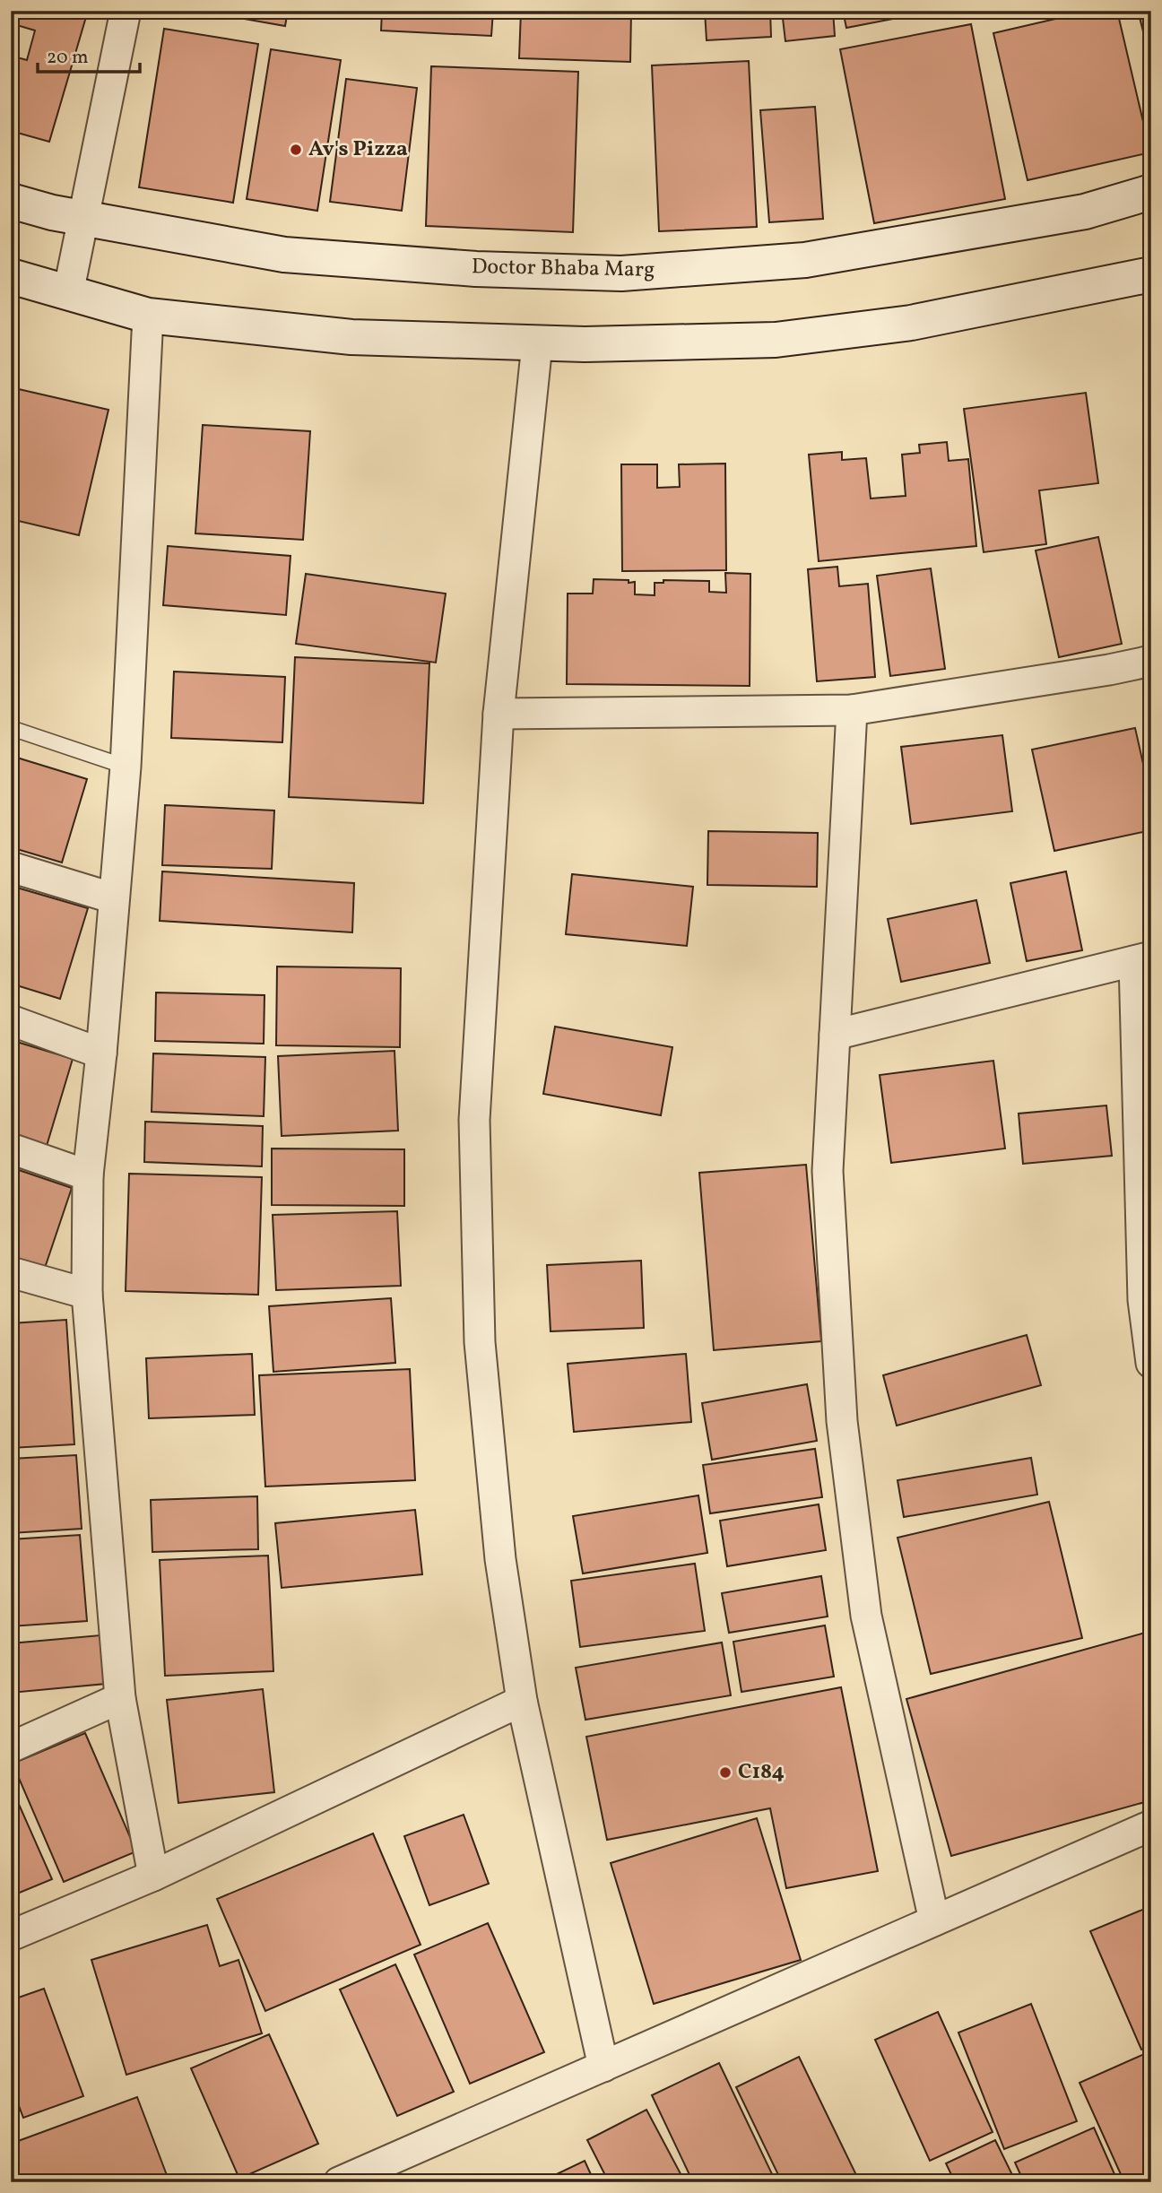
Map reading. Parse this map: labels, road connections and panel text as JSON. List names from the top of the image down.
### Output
{
  "streets": {
    "street": ["Doctor Bhaba Marg"]
  },
  "places": ["Av's Pizza", "C184"],
  "scale_bar": "20 m"
}
